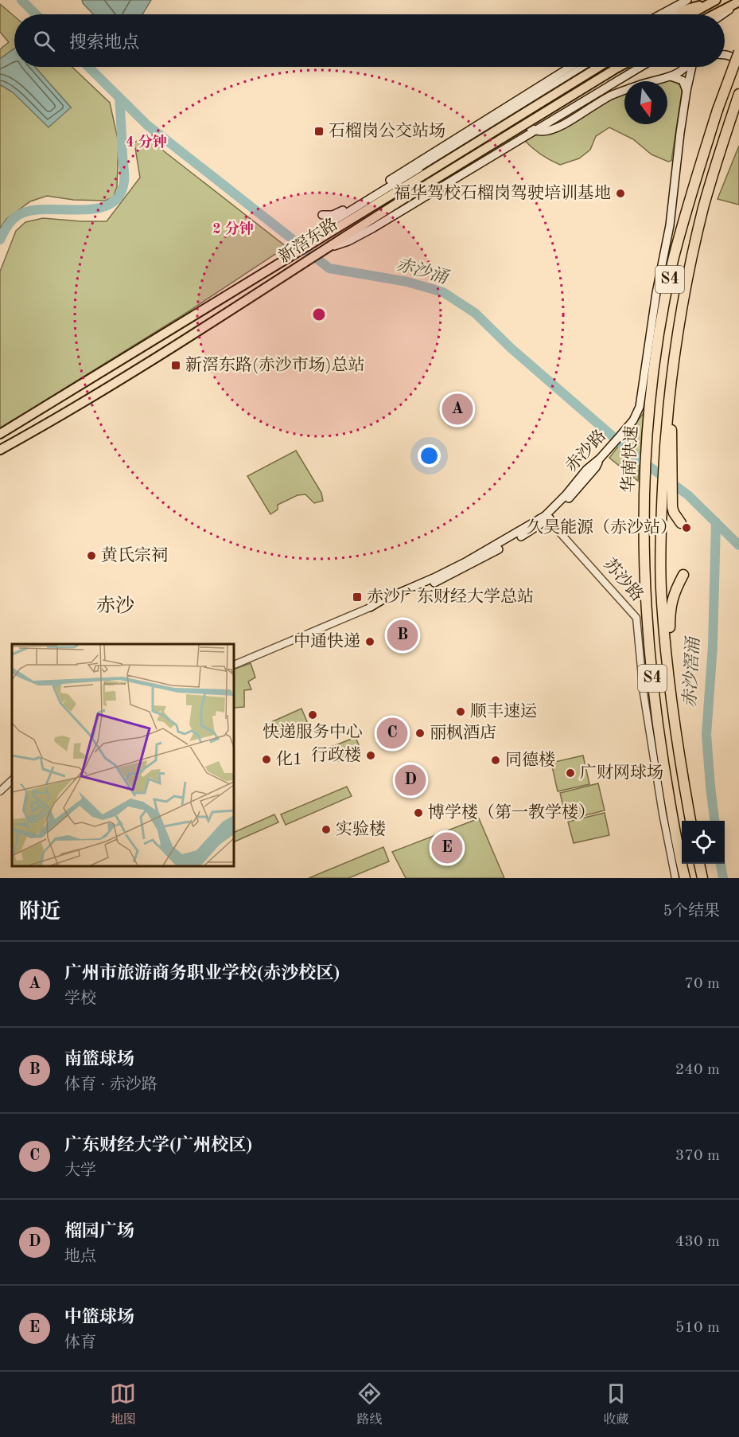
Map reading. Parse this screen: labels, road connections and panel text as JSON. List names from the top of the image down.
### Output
{
  "streets": {
    "highway": ["新滘东路", "S4", "华南快速"],
    "main road": ["赤沙路"],
    "street": ["苏沙路"]
  },
  "crossings": [
    ["赤沙路", "苏沙路"]
  ],
  "districts": ["赤沙"],
  "water": ["赤沙涌", "赤沙滘涌"],
  "places": {
    "transit": ["石榴岗公交站场", "新滘东路(赤沙市场)总站", "赤沙广东财经大学总站"],
    "other": [
      "福华驾校石榴岗驾驶培训基地",
      "久昊能源（赤沙站）",
      "黄氏宗祠",
      "中通快递",
      "顺丰速运",
      "快递服务中心",
      "丽枫酒店",
      "行政楼",
      "化1",
      "同德楼",
      "广财网球场",
      "博学楼（第一教学楼）",
      "实验楼"
    ]
  },
  "north": "bottom",
  "page": {
    "search": "搜索地点",
    "pins": [
      "A",
      "B",
      "C",
      "D",
      "E"
    ],
    "heading": ["附近", "5个结果"],
    "list": [
      {
        "mark": "A",
        "name": "广州市旅游商务职业学校(赤沙校区)",
        "note": "学校",
        "value": "70 m"
      },
      {
        "mark": "B",
        "name": "南篮球场",
        "note": "体育 · 赤沙路",
        "value": "240 m"
      },
      {
        "mark": "C",
        "name": "广东财经大学(广州校区)",
        "note": "大学",
        "value": "370 m"
      },
      {
        "mark": "D",
        "name": "榴园广场",
        "note": "地点",
        "value": "430 m"
      },
      {
        "mark": "E",
        "name": "中篮球场",
        "note": "体育",
        "value": "510 m"
      }
    ],
    "nav": ["地图", "路线", "收藏"]
  },
  "rings": ["4 分钟", "2 分钟"]
}
